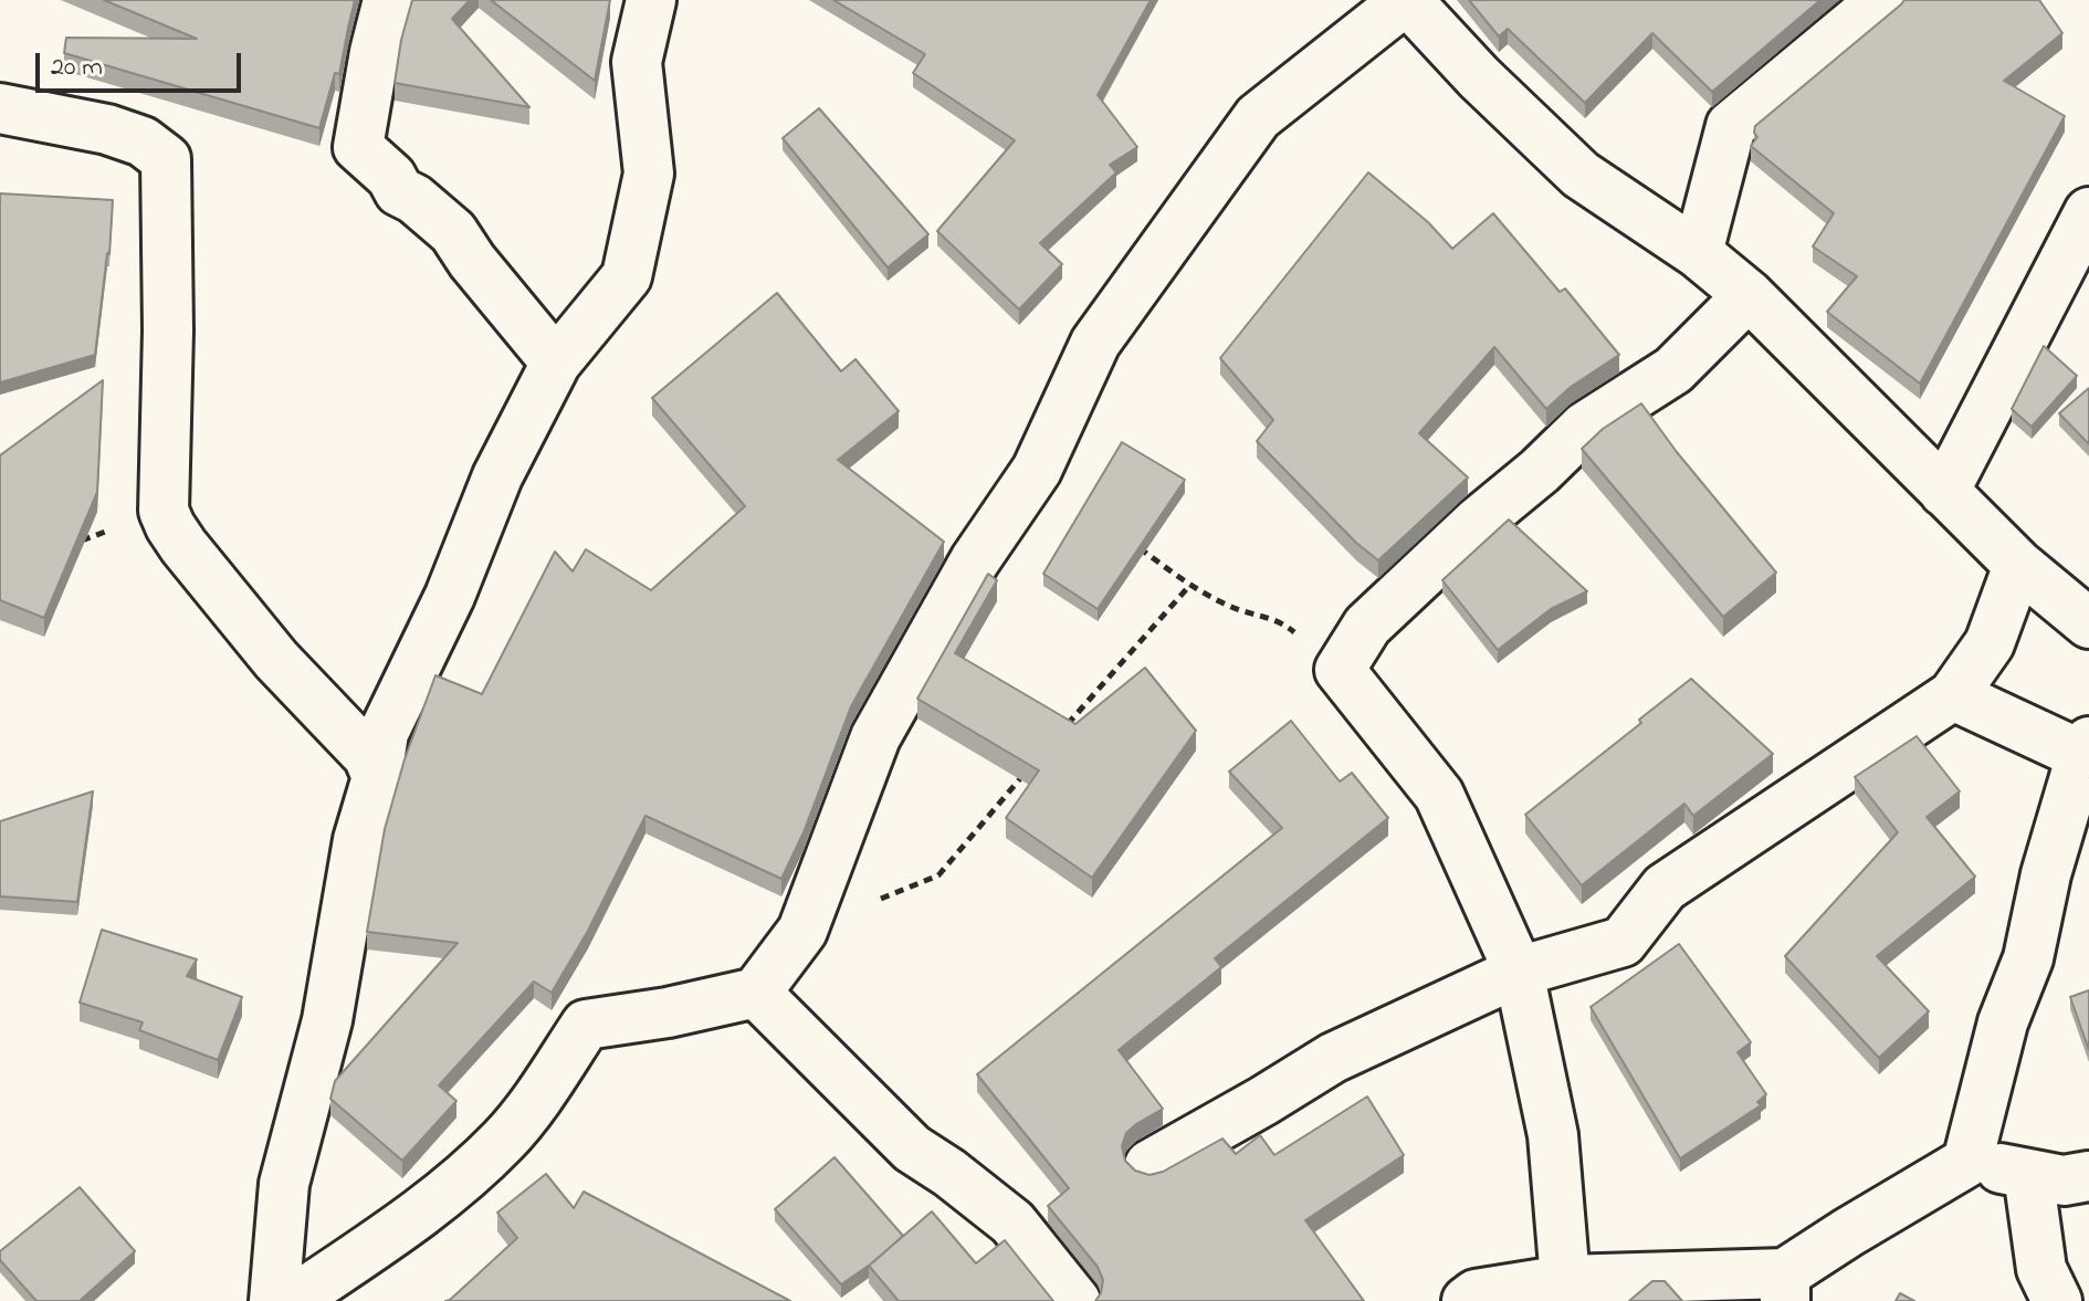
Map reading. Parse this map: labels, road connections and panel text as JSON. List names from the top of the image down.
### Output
{
  "scale_bar": "20 m"
}
